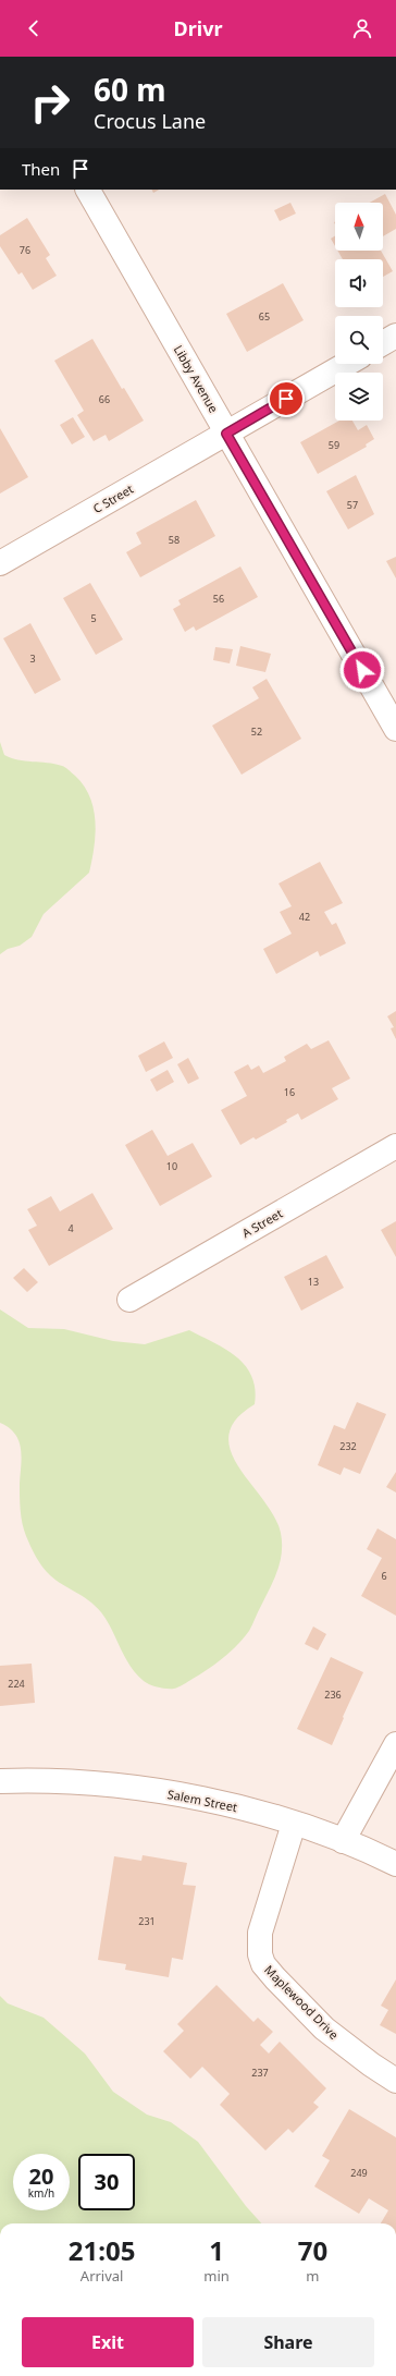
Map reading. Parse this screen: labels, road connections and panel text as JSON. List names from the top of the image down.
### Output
{
  "streets": {
    "street": [
      "Libby Avenue",
      "C Street",
      "A Street",
      "Salem Street",
      "Maplewood Drive"
    ]
  },
  "crossings": [
    ["Libby Avenue", "C Street"],
    ["Salem Street", "Maplewood Drive"]
  ],
  "house_numbers": [
    "76",
    "65",
    "66",
    "59",
    "57",
    "58",
    "56",
    "5",
    "3",
    "52",
    "42",
    "16",
    "10",
    "4",
    "13",
    "232",
    "6",
    "224",
    "236",
    "231",
    "237",
    "249"
  ],
  "north": "top",
  "page": {
    "header": "Drivr",
    "turn": ["60 m", "Crocus Lane"],
    "then": "Then",
    "speed": "20 km/h",
    "limit": "30",
    "eta": [
      "21:05",
      "Arrival",
      "1",
      "min",
      "70",
      "m"
    ],
    "buttons": ["Exit", "Share"]
  }
}
